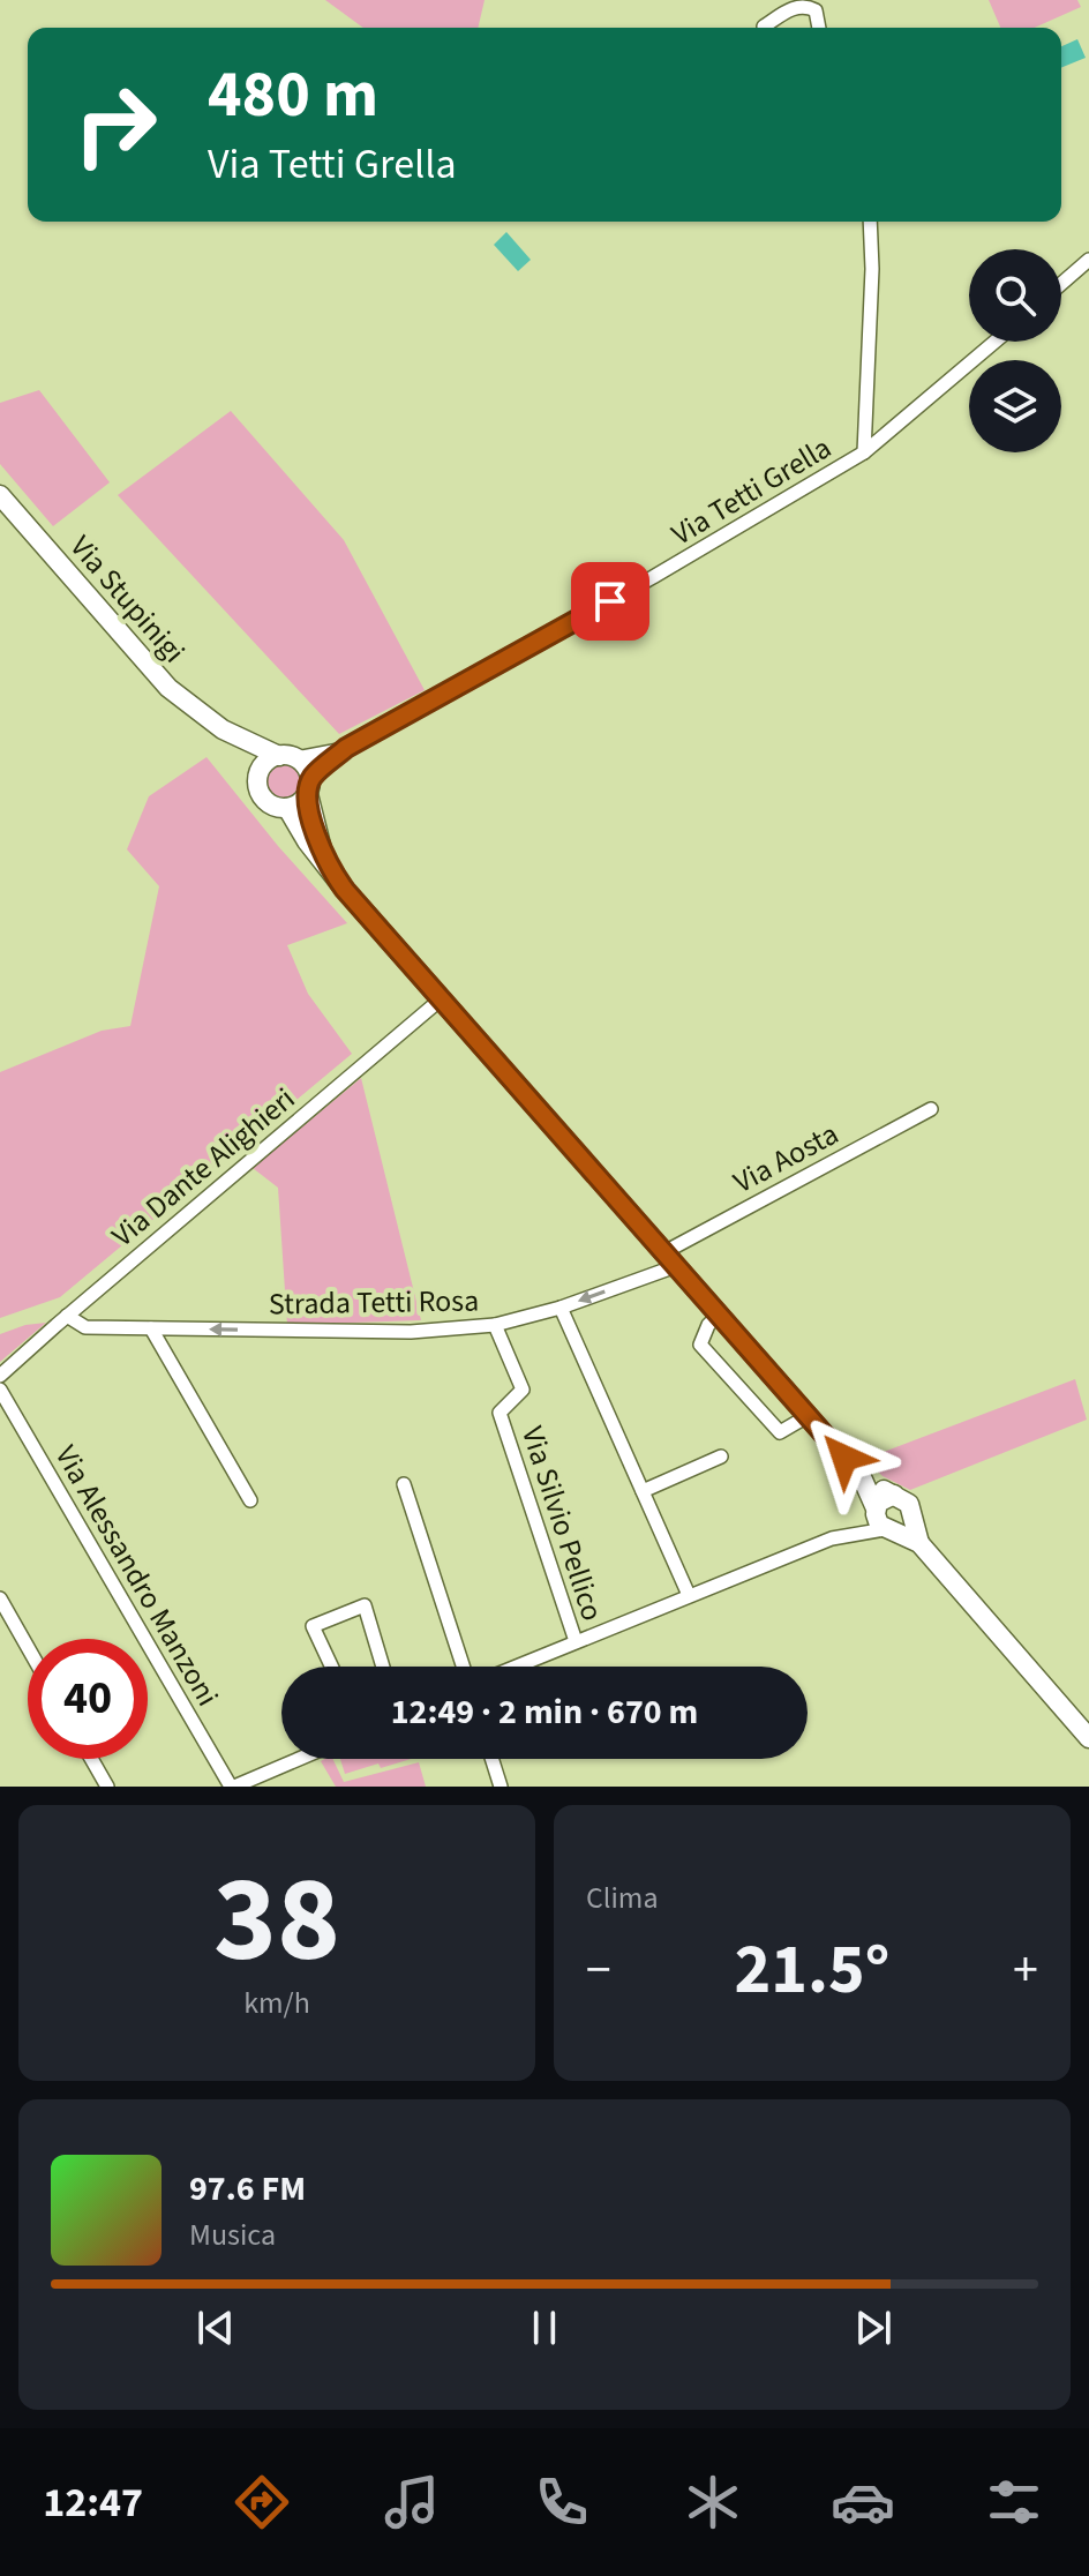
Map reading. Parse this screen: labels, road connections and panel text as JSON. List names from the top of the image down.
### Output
{
  "streets": {
    "street": [
      "Via Tetti Grella",
      "Via Stupinigi",
      "Via Aosta",
      "Via Dante Alighieri",
      "Strada Tetti Rosa",
      "Via Silvio Pellico",
      "Via Alessandro Manzoni"
    ]
  },
  "crossings": [
    ["Via Tetti Grella", "Via Stupinigi"],
    ["Via Stupinigi", "Via Aosta"],
    ["Via Stupinigi", "Via Dante Alighieri"],
    ["Via Stupinigi", "Strada Tetti Rosa"],
    ["Via Aosta", "Strada Tetti Rosa"],
    ["Via Dante Alighieri", "Strada Tetti Rosa"],
    ["Strada Tetti Rosa", "Via Silvio Pellico"]
  ],
  "one_way": ["Strada Tetti Rosa"],
  "page": {
    "turn": ["480 m", "Via Tetti Grella"],
    "limit": "40",
    "trip": "12:49 · 2 min · 670 m",
    "tile": [
      ["38", "km/h"],
      "Clima"
    ],
    "heat": ["−", "21.5°", "+"],
    "song": ["97.6 FM", "Musica"],
    "tabs": "12:47"
  }
}
